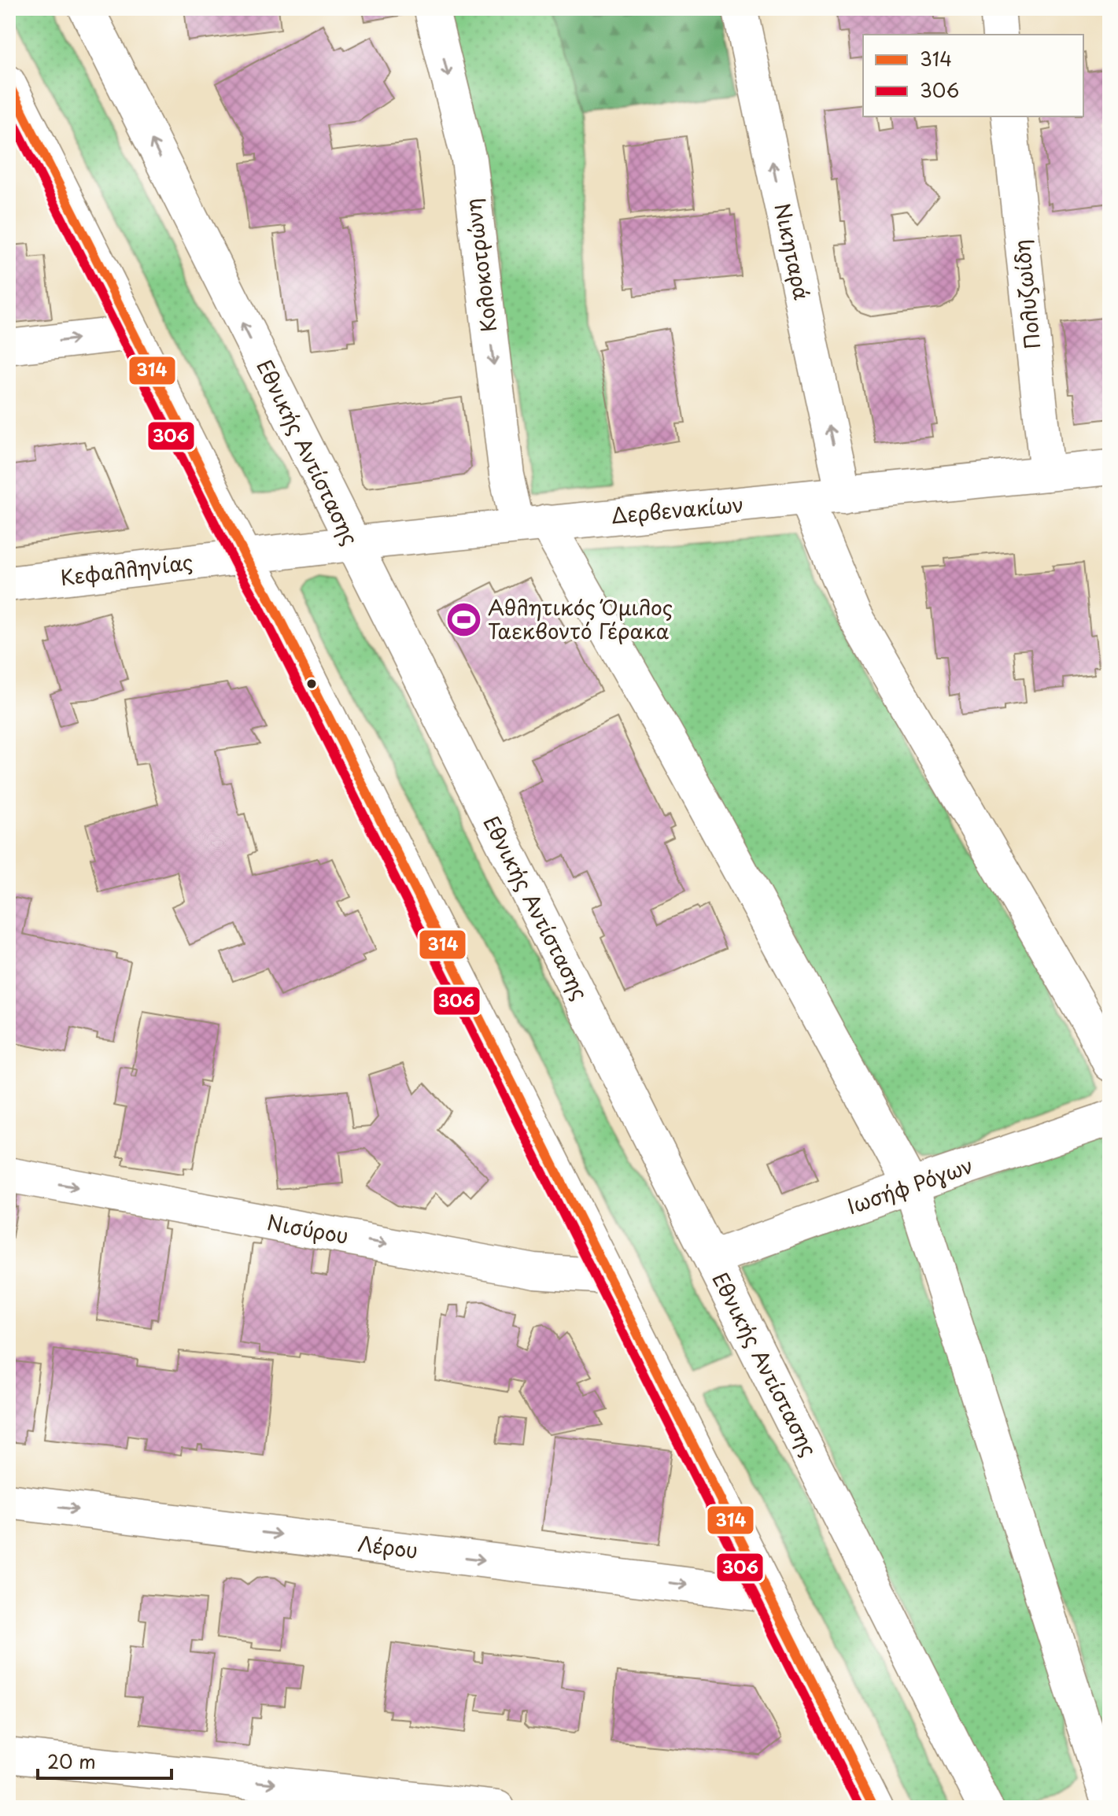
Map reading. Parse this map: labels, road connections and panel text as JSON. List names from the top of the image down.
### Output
{
  "streets": {
    "street": [
      "Νικηταρά",
      "Κολοκοτρώνη",
      "Πολυζωίδη",
      "Εθνικής Αντίστασης",
      "Δερβενακίων",
      "Κεφαλληνίας",
      "Ιωσήφ Ρόγων",
      "Νισύρου",
      "Λέρου"
    ]
  },
  "crossings": [
    ["Νικηταρά", "Δερβενακίων"],
    ["Κολοκοτρώνη", "Δερβενακίων"],
    ["Κολοκοτρώνη", "Ιωσήφ Ρόγων"],
    ["Πολυζωίδη", "Δερβενακίων"],
    ["Εθνικής Αντίστασης", "Δερβενακίων"],
    ["Εθνικής Αντίστασης", "Ιωσήφ Ρόγων"],
    ["Δερβενακίων", "Κεφαλληνίας"]
  ],
  "one_way": ["Νικηταρά", "Νισύρου"],
  "places": {
    "sports": ["Αθλητικός Όμιλος Ταεκβοντό Γέρακα"]
  },
  "lines": ["transit line 314", "transit line 306"],
  "legend": ["314", "306"],
  "scale_bar": "20 m"
}
